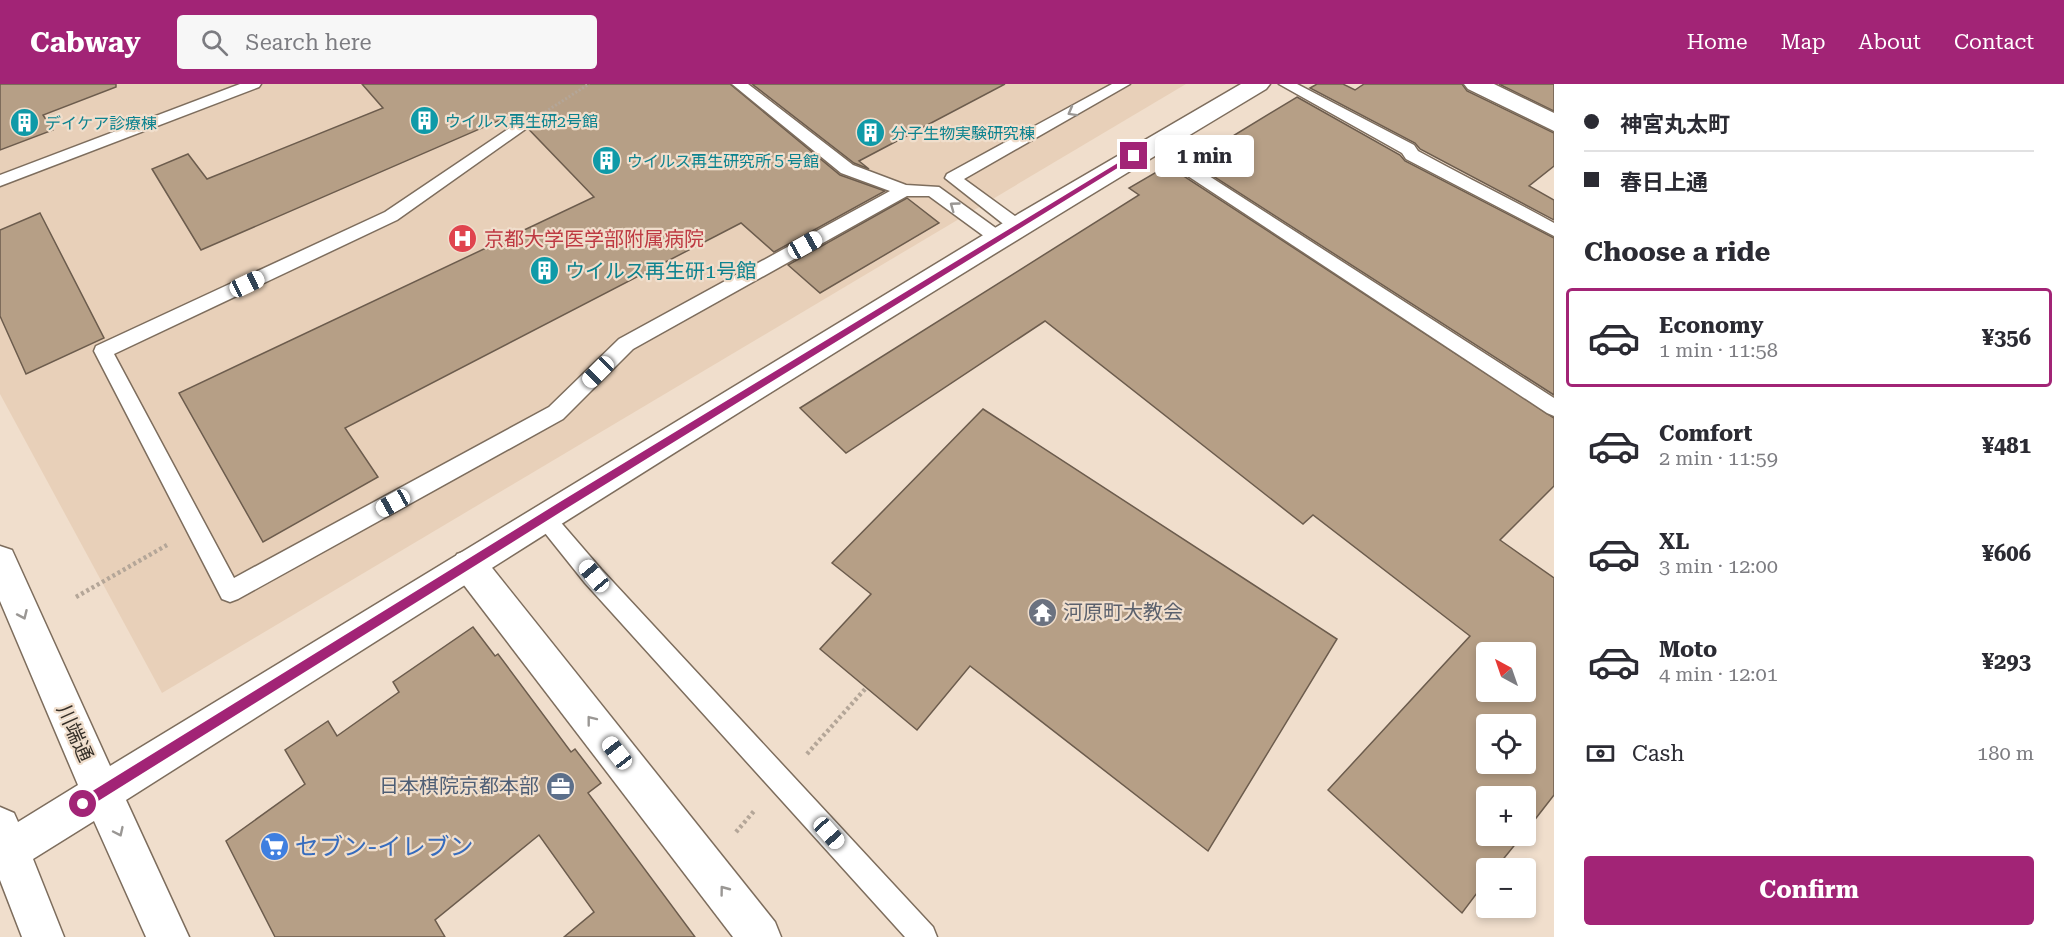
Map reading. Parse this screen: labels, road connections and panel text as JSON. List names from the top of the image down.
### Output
{
  "streets": {
    "street": ["川端通"]
  },
  "one_way": ["川端通"],
  "places": {
    "building": [
      "ウイルス再生研2号館",
      "デイケア診療棟",
      "分子生物実験研究棟",
      "ウイルス再生研究所５号館",
      "ウイルス再生研1号館"
    ],
    "hospital": ["京都大学医学部附属病院"],
    "temple": ["河原町大教会"],
    "office": ["日本棋院京都本部"],
    "supermarket": ["セブン-イレブン"]
  },
  "north": "top left",
  "page": {
    "header": "Cabway",
    "search": "Search here",
    "nav": [
      "Home",
      "Map",
      "About",
      "Contact"
    ],
    "banner": ["神宮丸太町", "春日上通"],
    "bubble": "1 min",
    "heading": "Choose a ride",
    "list": [
      {
        "name": "Economy",
        "note": "1 min · 11:58",
        "value": "¥356"
      },
      {
        "name": "Comfort",
        "note": "2 min · 11:59",
        "value": "¥481"
      },
      {
        "name": "XL",
        "note": "3 min · 12:00",
        "value": "¥606"
      },
      {
        "name": "Moto",
        "note": "4 min · 12:01",
        "value": "¥293"
      }
    ],
    "map_buttons": ["+", "−"],
    "pay": ["Cash", "180 m"],
    "buttons": "Confirm"
  }
}
